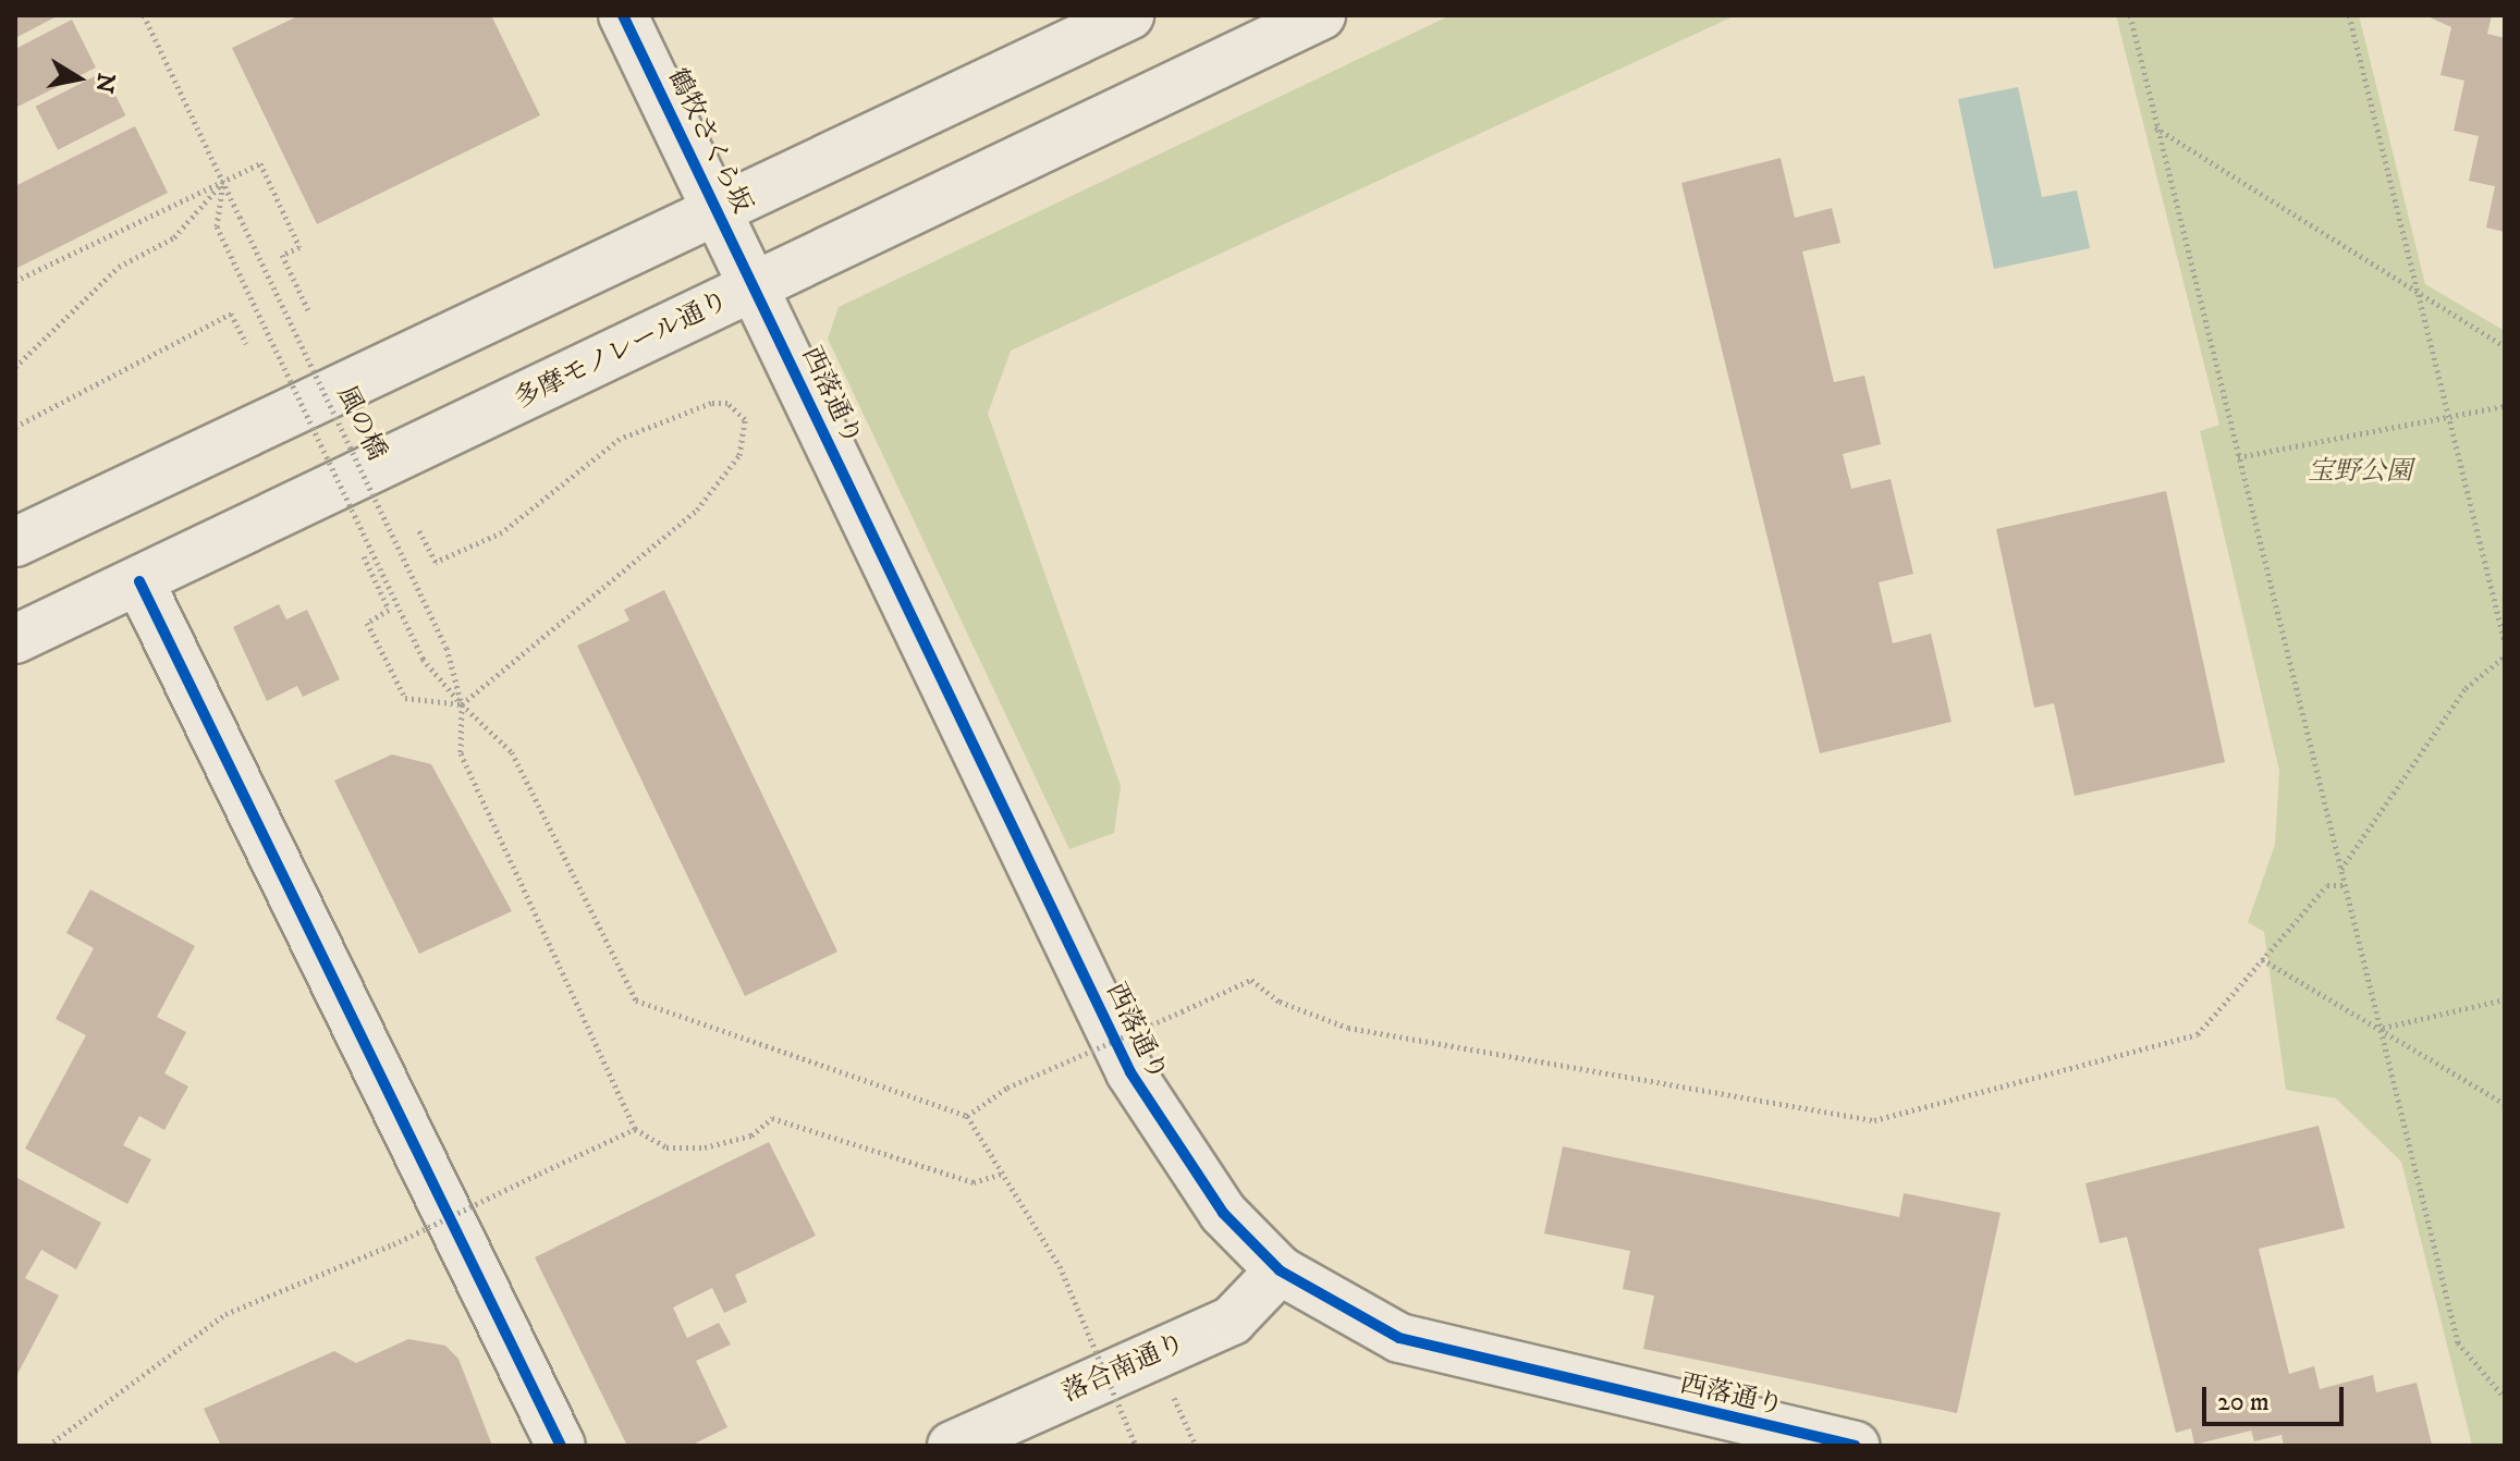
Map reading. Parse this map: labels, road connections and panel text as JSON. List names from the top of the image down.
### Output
{
  "streets": {
    "street": [
      "鶴牧さくら坂",
      "多摩モノレール通り",
      "西落通り",
      "落合南通り"
    ],
    "path": ["風の橋"]
  },
  "crossings": [
    ["鶴牧さくら坂", "多摩モノレール通り"],
    ["鶴牧さくら坂", "西落通り"],
    ["多摩モノレール通り", "西落通り"],
    ["西落通り", "落合南通り"]
  ],
  "parks": ["宝野公園"],
  "scale_bar": "20 m",
  "north": "right"
}
